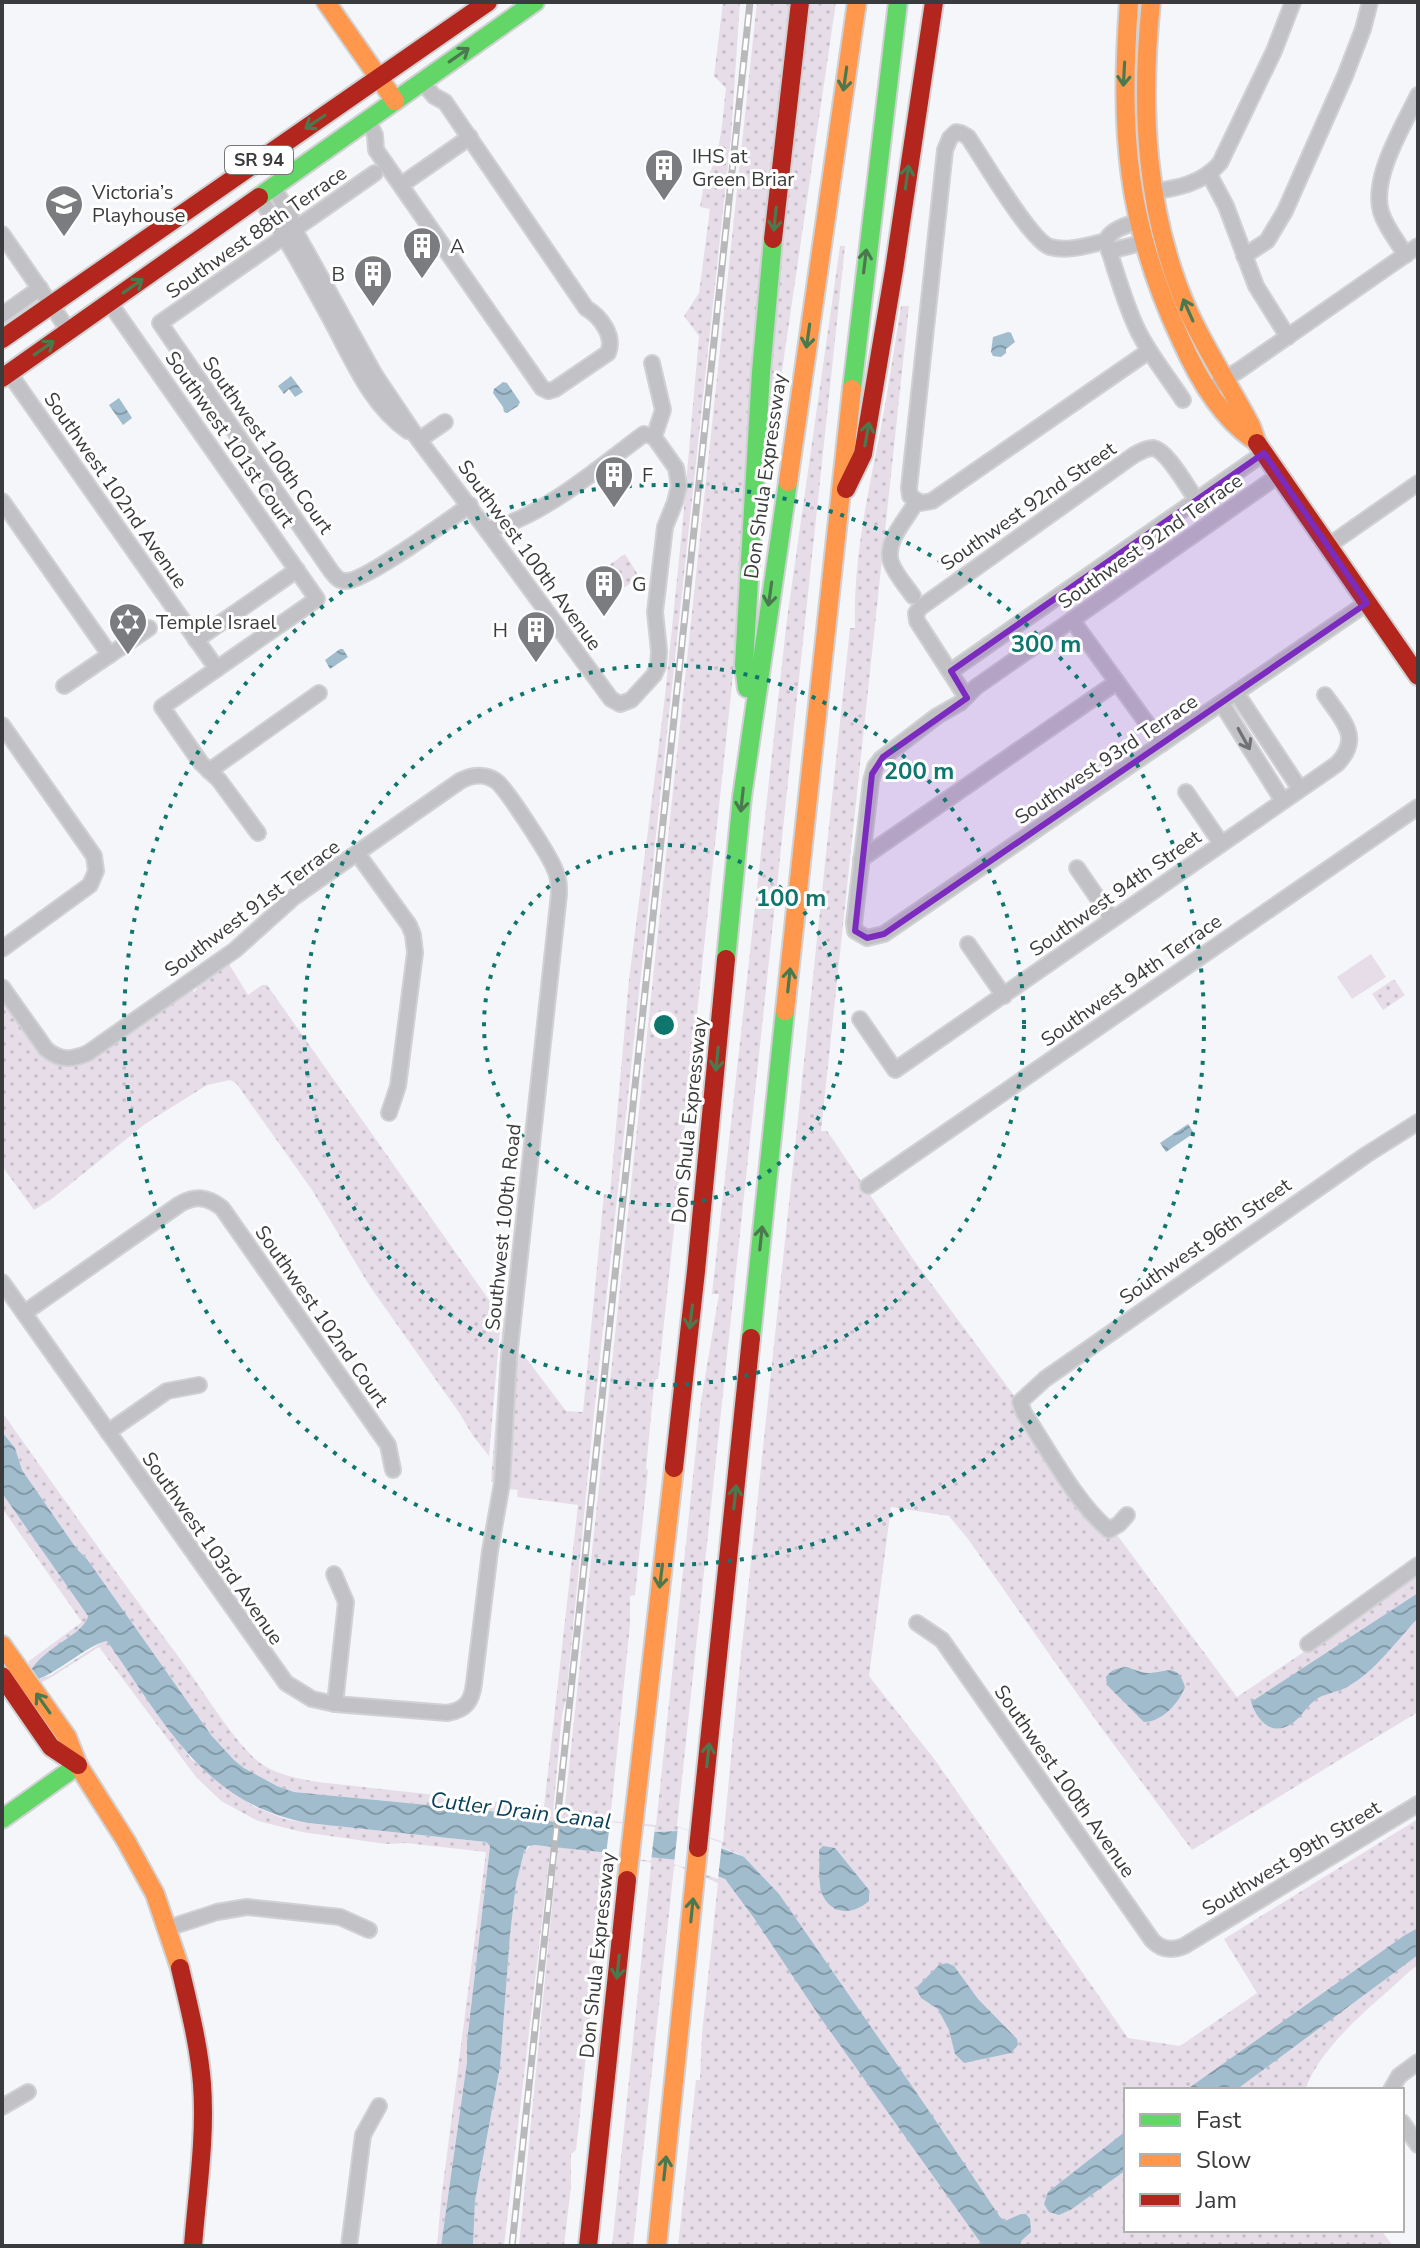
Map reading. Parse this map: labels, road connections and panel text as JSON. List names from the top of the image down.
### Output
{
  "streets": {
    "main road": ["SR 94", "Don Shula Expressway"],
    "street": [
      "Southwest 88th Terrace",
      "Southwest 101st Court",
      "Southwest 100th Court",
      "Southwest 102nd Avenue",
      "Southwest 92nd Street",
      "Southwest 92nd Terrace",
      "Southwest 100th Avenue",
      "Southwest 93rd Terrace",
      "Southwest 94th Street",
      "Southwest 91st Terrace",
      "Southwest 94th Terrace",
      "Southwest 100th Road",
      "Southwest 96th Street",
      "Southwest 102nd Court",
      "Southwest 103rd Avenue",
      "Southwest 99th Street"
    ]
  },
  "crossings": [
    ["SR 94", "Southwest 101st Court"],
    ["SR 94", "Southwest 102nd Avenue"],
    ["SR 94", "Southwest 100th Avenue"],
    ["Southwest 88th Terrace", "Southwest 100th Court"],
    ["Southwest 88th Terrace", "Southwest 100th Avenue"],
    ["Southwest 101st Court", "Southwest 102nd Avenue"],
    ["Southwest 100th Court", "Southwest 100th Avenue"],
    ["Southwest 92nd Terrace", "Southwest 93rd Terrace"],
    ["Southwest 100th Avenue", "Southwest 99th Street"],
    ["Southwest 91st Terrace", "Southwest 100th Road"],
    ["Southwest 100th Road", "Southwest 103rd Avenue"],
    ["Southwest 102nd Court", "Southwest 103rd Avenue"]
  ],
  "water": ["Cutler Drain Canal"],
  "places": {
    "building": [
      "IHS at Green Briar",
      "A",
      "B",
      "F",
      "G",
      "H"
    ],
    "school or university": ["Victoria’s Playhouse"],
    "synagogue": ["Temple Israel"]
  },
  "legend": ["Fast", "Slow", "Jam"],
  "rings": ["300 m", "200 m", "100 m"]
}
